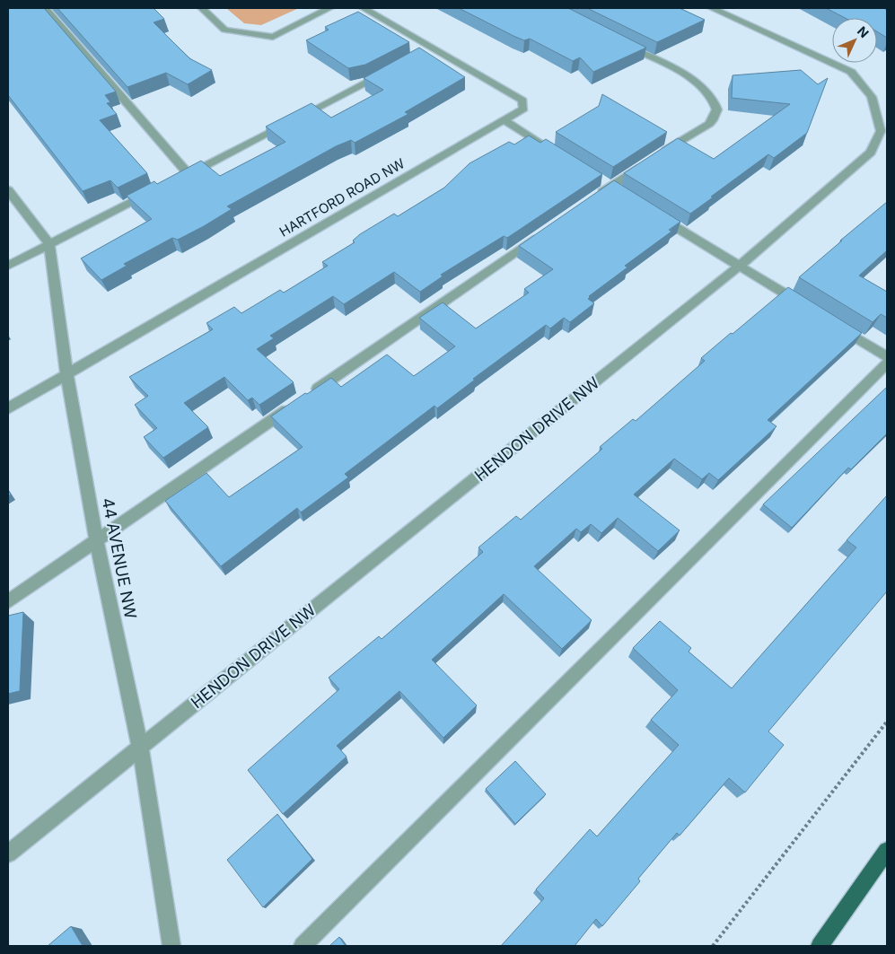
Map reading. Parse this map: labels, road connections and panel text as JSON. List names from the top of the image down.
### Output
{
  "streets": {
    "street": ["HARTFORD ROAD NW", "HENDON DRIVE NW", "44 AVENUE NW"]
  },
  "crossings": [
    ["HARTFORD ROAD NW", "44 AVENUE NW"],
    ["HENDON DRIVE NW", "44 AVENUE NW"]
  ],
  "north": "top right"
}
